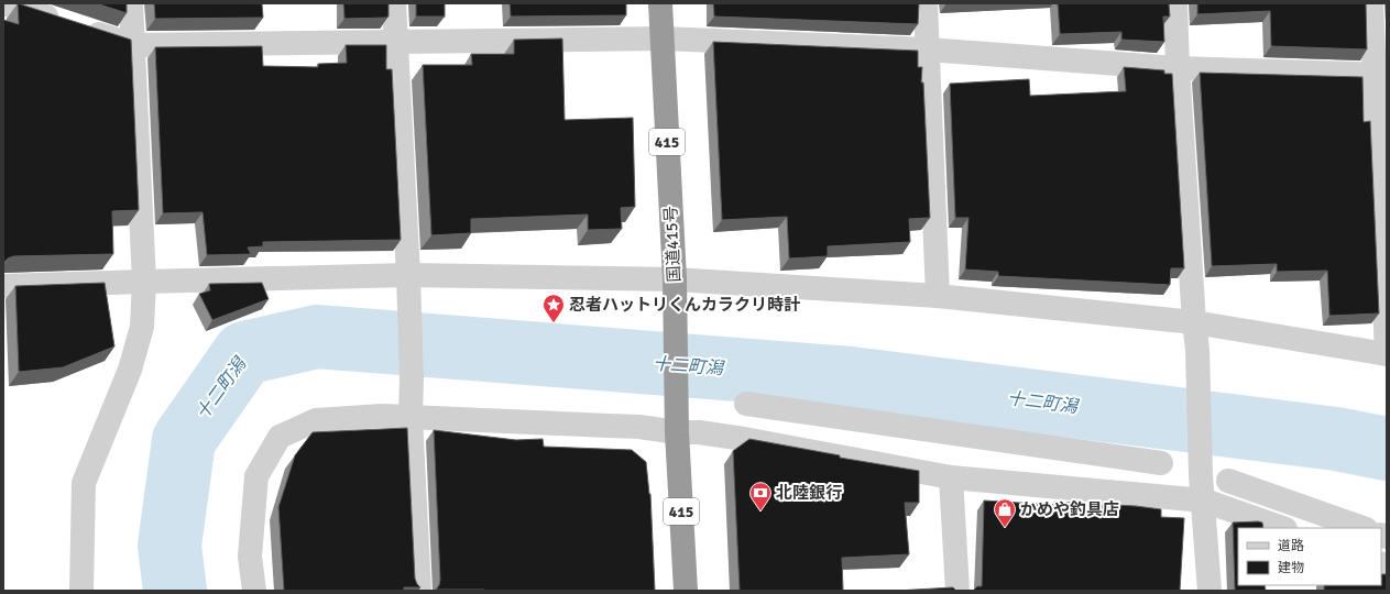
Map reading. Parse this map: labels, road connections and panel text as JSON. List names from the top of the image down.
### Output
{
  "streets": {
    "highway": ["415", "国道415号"]
  },
  "water": ["十二町潟"],
  "places": {
    "place": ["忍者ハットリくんカラクリ時計"],
    "bank": ["北陸銀行"],
    "shop": ["かめや釣具店"]
  },
  "legend": ["道路", "建物"]
}
